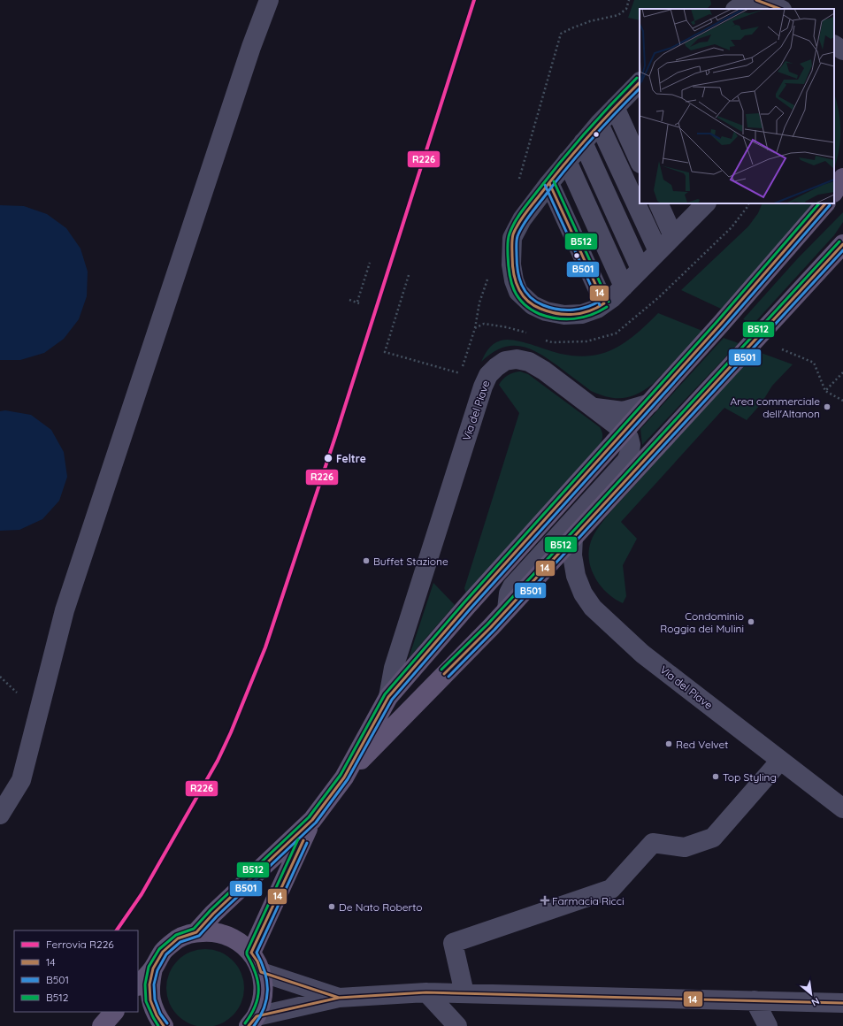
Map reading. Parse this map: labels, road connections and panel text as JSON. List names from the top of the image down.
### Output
{
  "streets": {
    "street": ["Via del Piave"]
  },
  "places": {
    "other": [
      "Area commerciale dell'Altanon",
      "Feltre",
      "Buffet Stazione",
      "Condominio Roggia dei Mulini",
      "Red Velvet",
      "Top Styling",
      "De Nato Roberto"
    ],
    "health": ["Farmacia Ricci"]
  },
  "lines": [
    "rail line R226",
    "transit line 14",
    "transit line B512",
    "transit line B501"
  ],
  "legend": [
    "Ferrovia R226",
    "14",
    "B501",
    "B512"
  ],
  "north": "bottom right"
}
